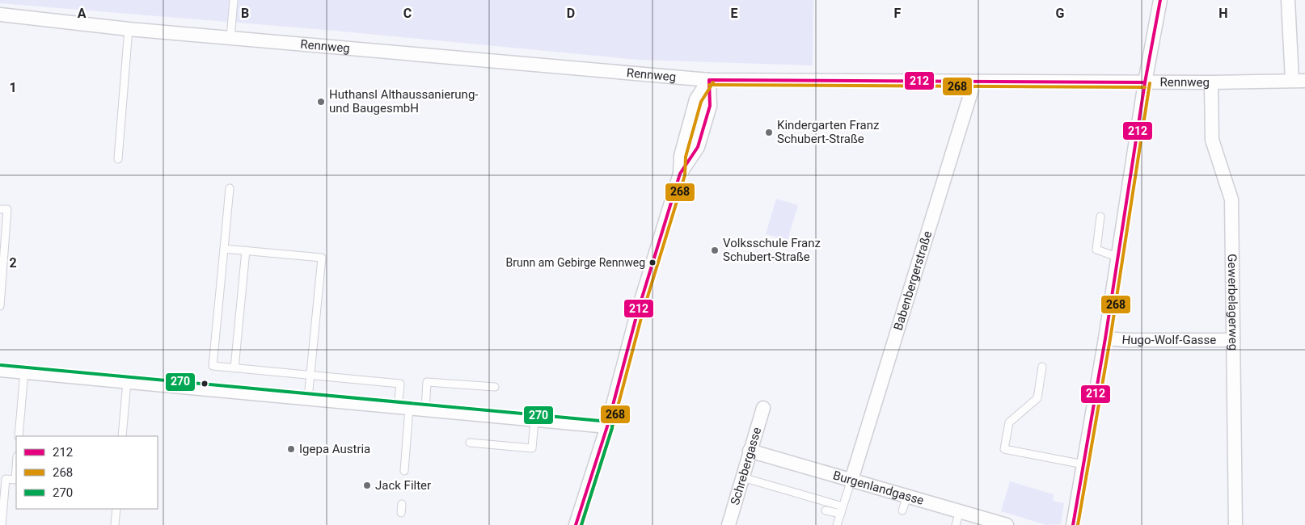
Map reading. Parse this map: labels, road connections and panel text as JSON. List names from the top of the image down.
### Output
{
  "streets": {
    "street": [
      "Rennweg",
      "Babenbergerstraße",
      "Gewerbelagerweg",
      "Hugo-Wolf-Gasse",
      "Schrebergasse",
      "Burgenlandgasse"
    ]
  },
  "crossings": [
    ["Rennweg", "Babenbergerstraße"],
    ["Rennweg", "Gewerbelagerweg"],
    ["Babenbergerstraße", "Burgenlandgasse"],
    ["Gewerbelagerweg", "Hugo-Wolf-Gasse"],
    ["Schrebergasse", "Burgenlandgasse"]
  ],
  "places": [
    "Huthansl Althaussanierung- und BaugesmbH",
    "Kindergarten Franz Schubert-Straße",
    "Volksschule Franz Schubert-Straße",
    "Brunn am Gebirge Rennweg",
    "Igepa Austria",
    "Jack Filter"
  ],
  "lines": ["transit line 212", "transit line 268", "transit line 270"],
  "legend": ["212", "268", "270"],
  "grid": {
    "columns": [
      "A",
      "B",
      "C",
      "D",
      "E",
      "F",
      "G",
      "H"
    ],
    "rows": ["1", "2"]
  }
}
